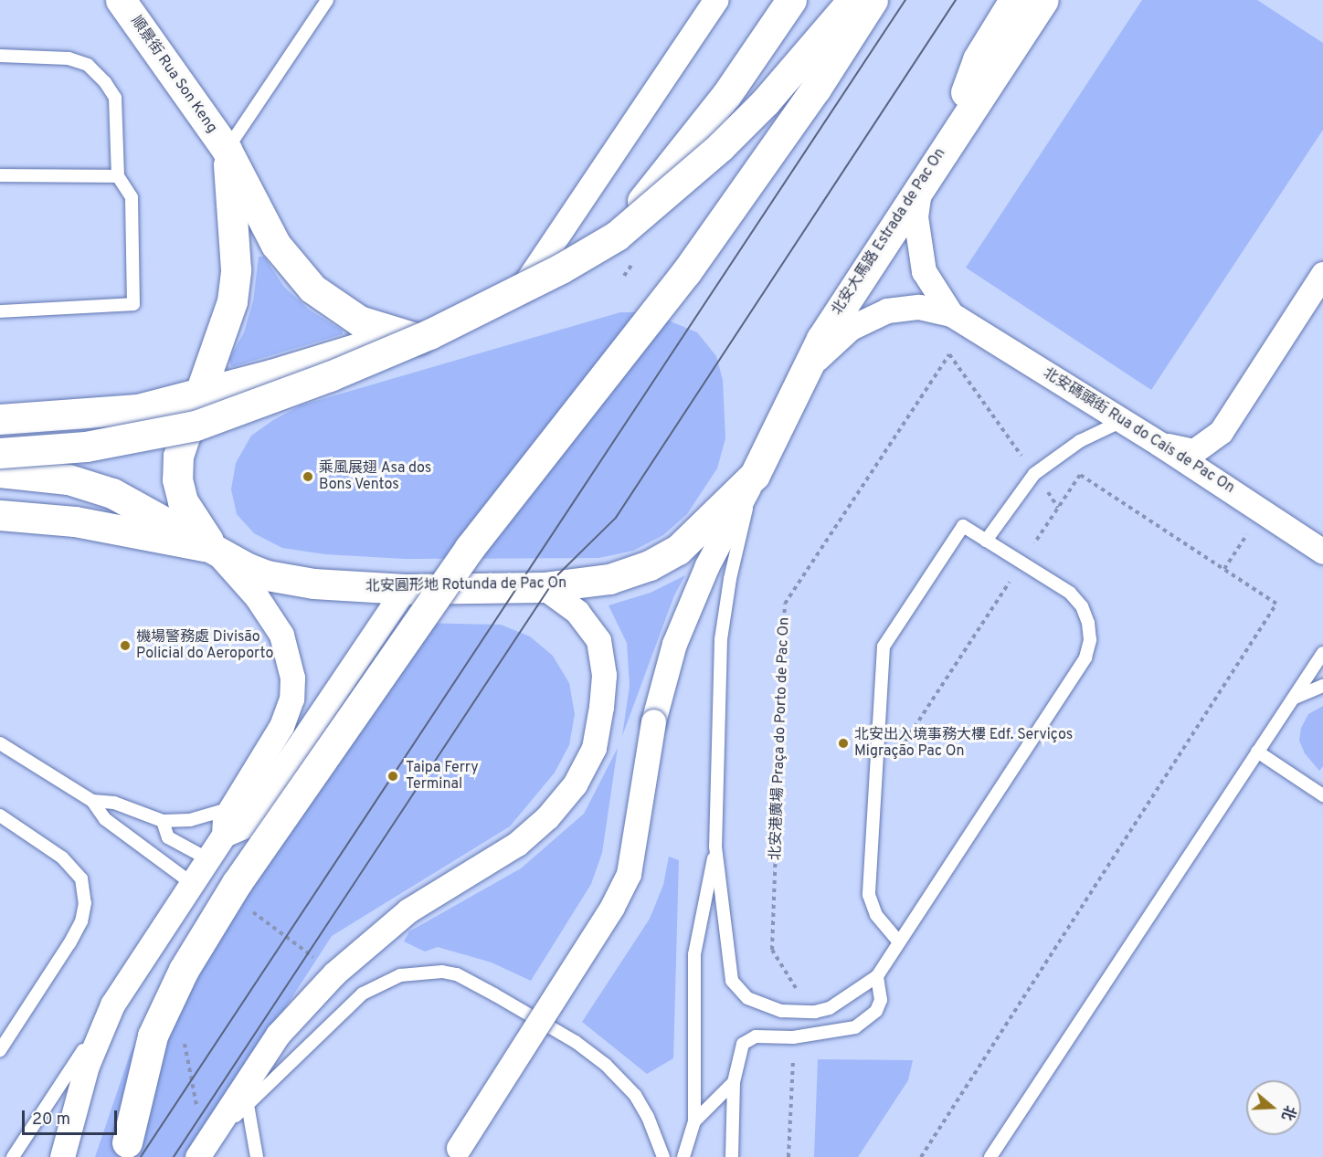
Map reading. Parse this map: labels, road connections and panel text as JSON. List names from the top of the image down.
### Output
{
  "streets": {
    "main road": ["順景街 Rua Son Keng", "北安大馬路 Estrada de Pac On", "北安圓形地 Rotunda de Pac On"],
    "street": ["北安碼頭街 Rua do Cais de Pac On"],
    "path": ["北安港廣場 Praça do Porto de Pac On"]
  },
  "crossings": [
    ["北安大馬路 Estrada de Pac On", "北安碼頭街 Rua do Cais de Pac On"],
    ["北安大馬路 Estrada de Pac On", "北安圓形地 Rotunda de Pac On"]
  ],
  "places": [
    "乘風展翅 Asa dos Bons Ventos",
    "機場警務處 Divisão Policial do Aeroporto",
    "北安出入境事務大樓 Edf. Serviços Migração Pac On",
    "Taipa Ferry Terminal"
  ],
  "scale_bar": "20 m",
  "north": "right"
}
